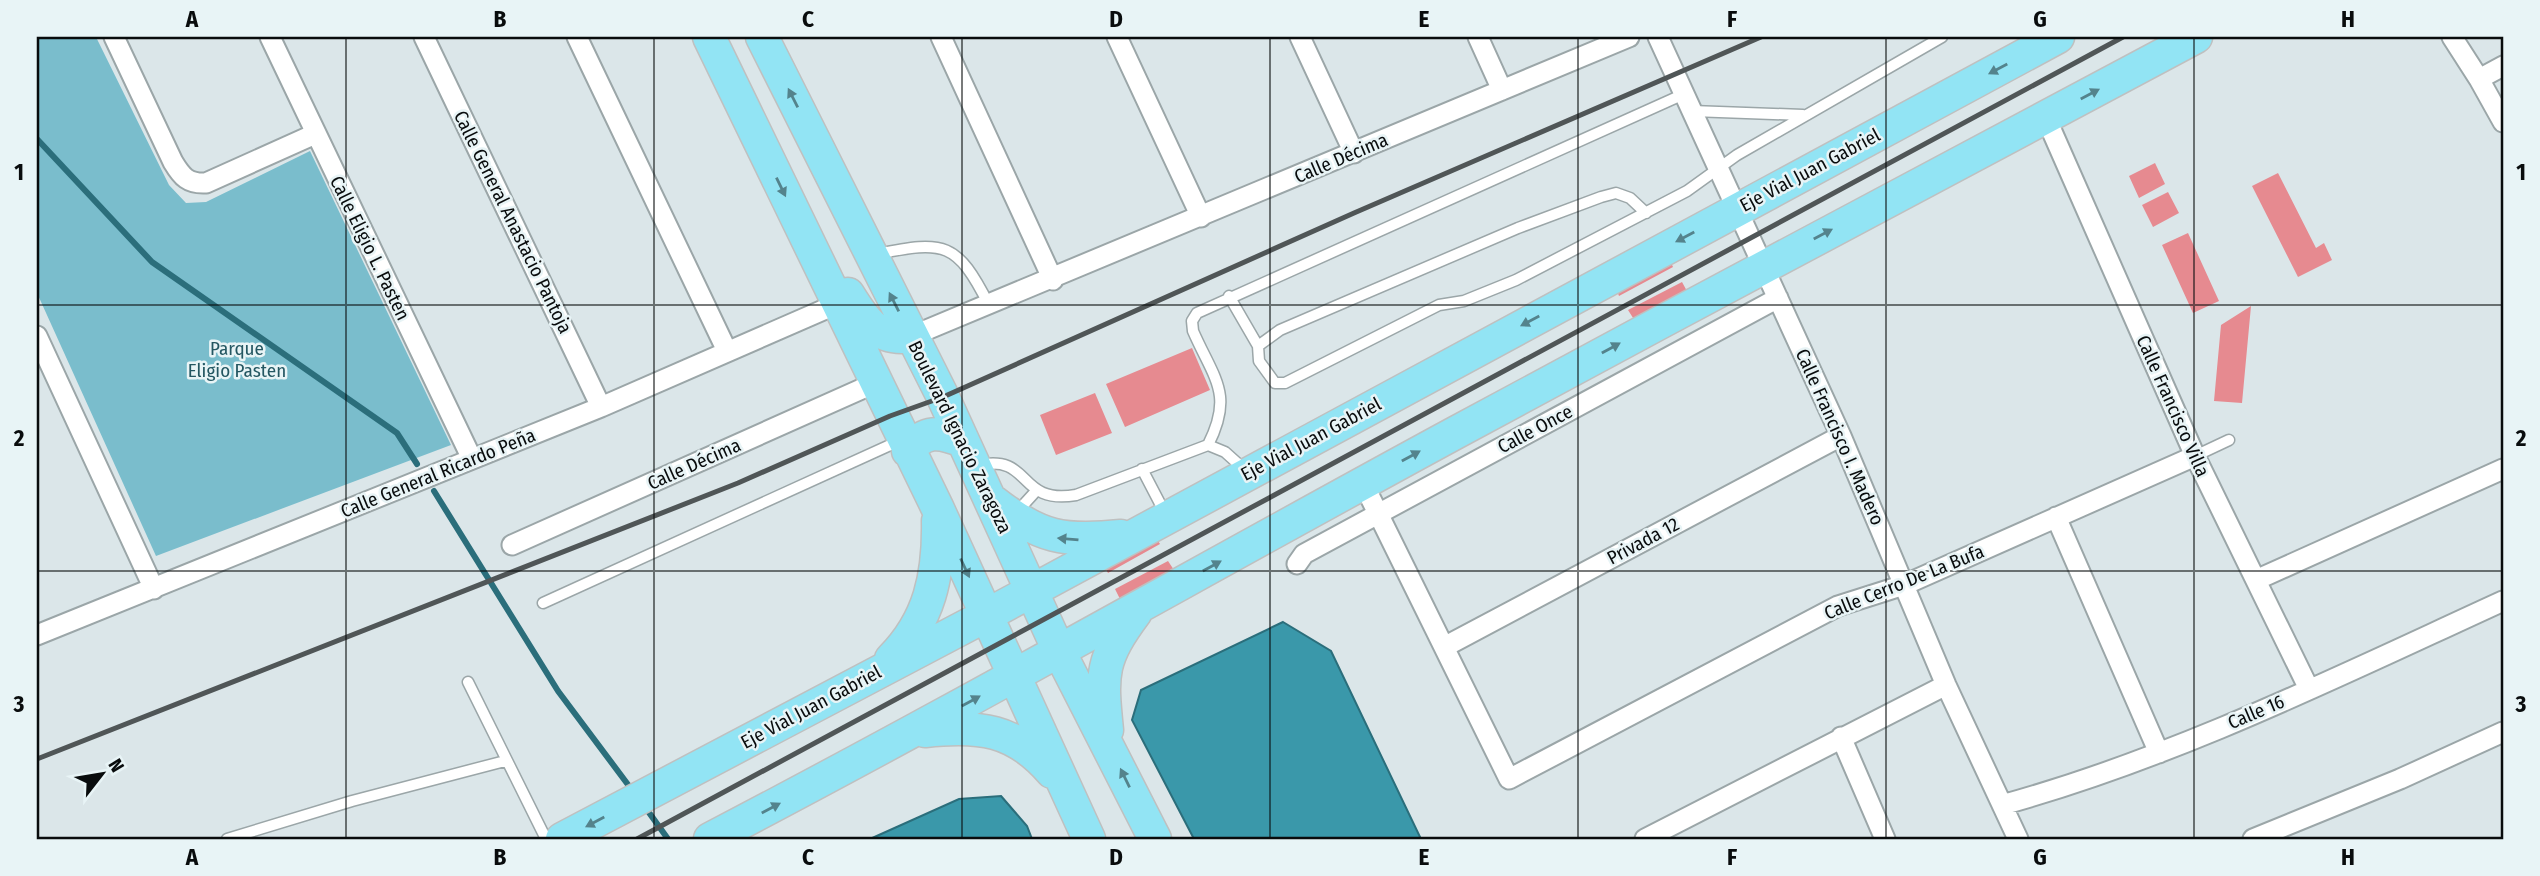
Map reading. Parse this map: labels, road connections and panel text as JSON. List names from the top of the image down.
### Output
{
  "streets": {
    "main road": ["Eje Vial Juan Gabriel", "Boulevard Ignacio Zaragoza"],
    "street": [
      "Calle Décima",
      "Calle General Anastacio Pantoja",
      "Calle Eligio L. Pasten",
      "Calle Francisco Villa",
      "Calle Once",
      "Calle Francisco I. Madero",
      "Calle General Ricardo Peña",
      "Privada 12",
      "Calle Cerro De La Bufa",
      "Calle 16"
    ]
  },
  "crossings": [
    ["Calle Décima", "Boulevard Ignacio Zaragoza"],
    ["Eje Vial Juan Gabriel", "Boulevard Ignacio Zaragoza"],
    ["Eje Vial Juan Gabriel", "Calle Francisco I. Madero"],
    ["Calle General Anastacio Pantoja", "Calle General Ricardo Peña"],
    ["Calle Eligio L. Pasten", "Calle General Ricardo Peña"],
    ["Calle Francisco Villa", "Calle Cerro De La Bufa"],
    ["Calle Francisco Villa", "Calle 16"],
    ["Calle Once", "Calle Francisco I. Madero"],
    ["Calle Francisco I. Madero", "Privada 12"],
    ["Calle Francisco I. Madero", "Calle Cerro De La Bufa"],
    ["Calle Francisco I. Madero", "Calle 16"],
    ["Privada 12", "Calle Cerro De La Bufa"]
  ],
  "parks": ["Parque Eligio Pasten"],
  "north": "top right",
  "grid": {
    "columns": [
      "A",
      "B",
      "C",
      "D",
      "E",
      "F",
      "G",
      "H"
    ],
    "rows": ["1", "2", "3"]
  }
}
